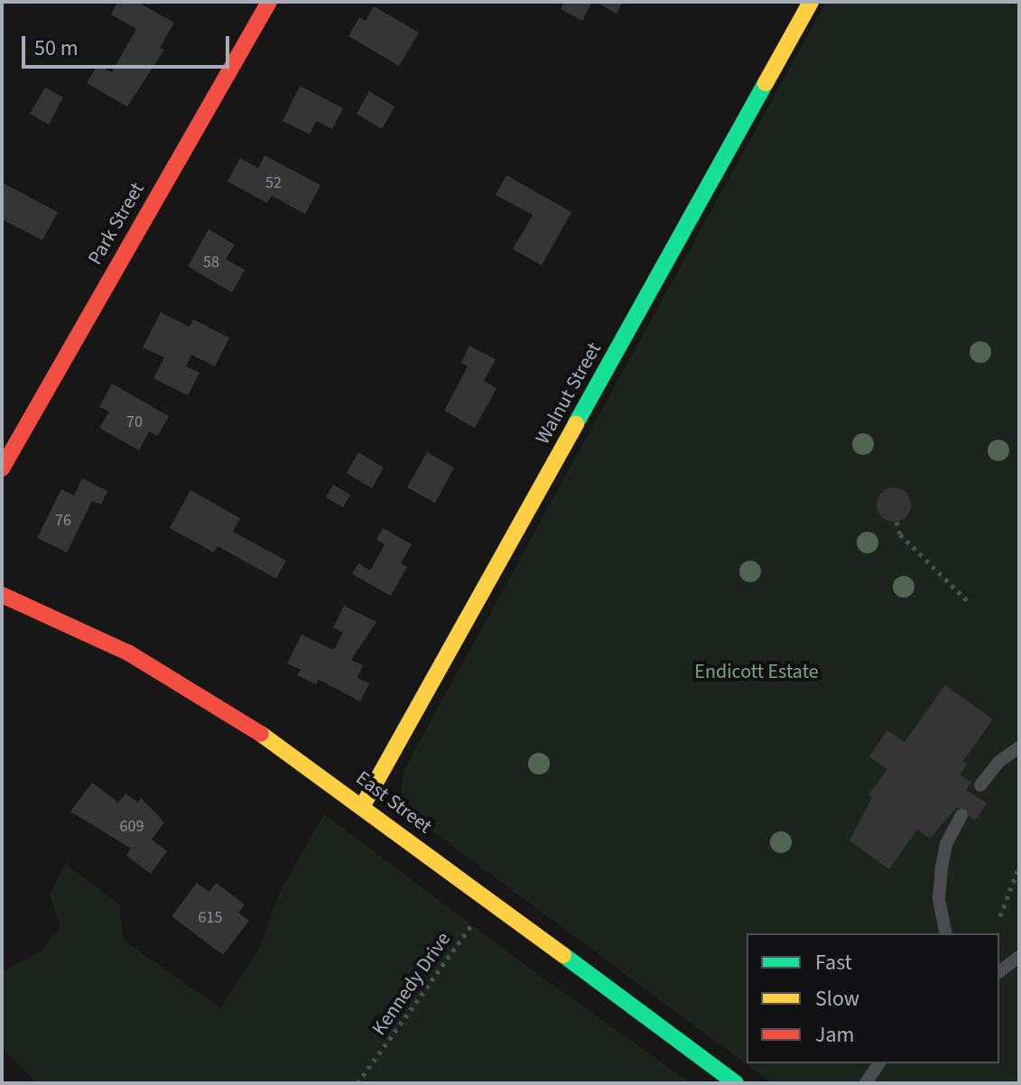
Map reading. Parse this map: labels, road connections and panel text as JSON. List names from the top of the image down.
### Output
{
  "streets": {
    "street": ["Park Street", "Walnut Street", "East Street"],
    "path": ["Kennedy Drive"]
  },
  "crossings": [
    ["Walnut Street", "East Street"],
    ["East Street", "Kennedy Drive"]
  ],
  "parks": ["Endicott Estate"],
  "house_numbers": [
    "52",
    "58",
    "70",
    "76",
    "609",
    "615"
  ],
  "legend": ["Fast", "Slow", "Jam"],
  "scale_bar": "50 m"
}
